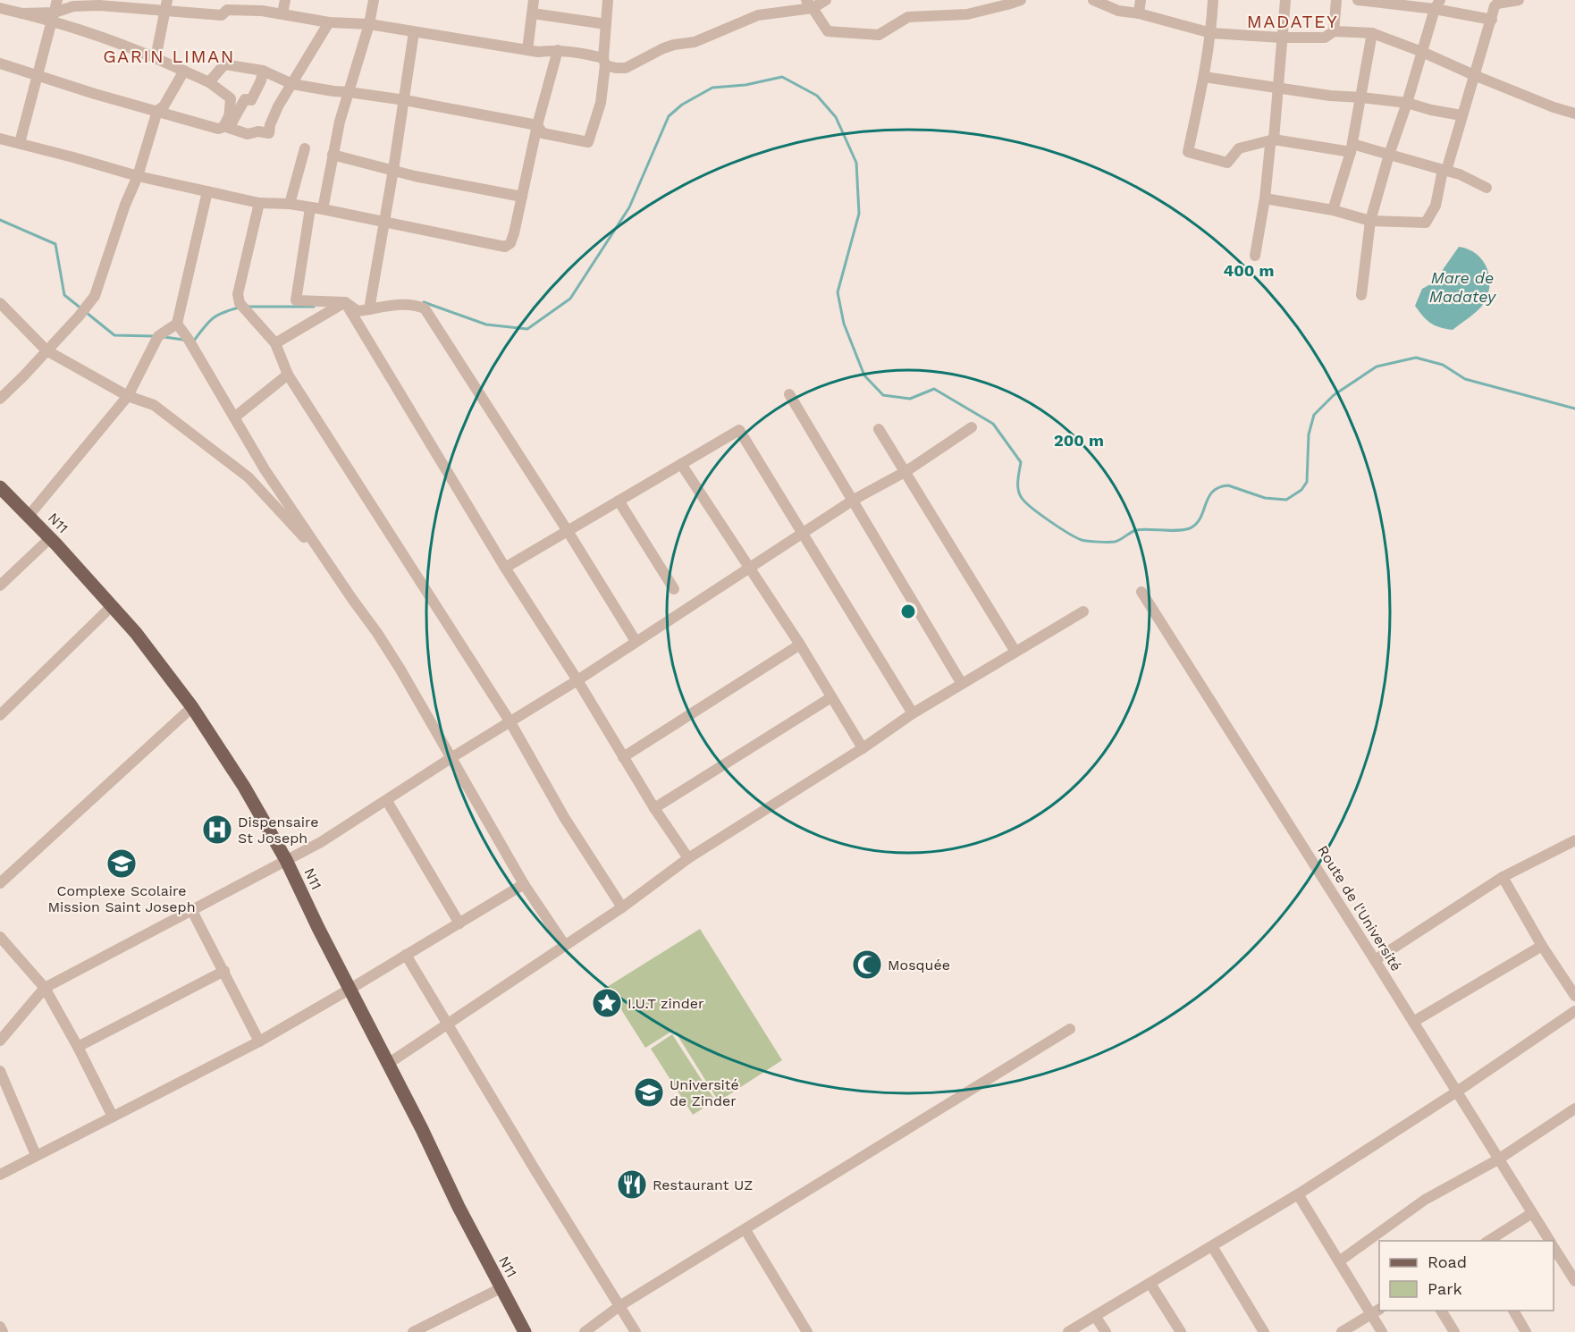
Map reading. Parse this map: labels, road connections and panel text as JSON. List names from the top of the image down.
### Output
{
  "streets": {
    "main road": ["N11"],
    "street": ["Route de l'Université"]
  },
  "districts": ["MADATEY", "GARIN LIMAN"],
  "water": ["Mare de Madatey"],
  "places": {
    "hospital": ["Dispensaire St Joseph"],
    "school or university": ["Complexe Scolaire Mission Saint Joseph", "Université de Zinder"],
    "mosque": ["Mosquée"],
    "place": ["I.U.T zinder"],
    "restaurant": ["Restaurant UZ"]
  },
  "legend": ["Road", "Park"],
  "rings": ["400 m", "200 m"]
}
